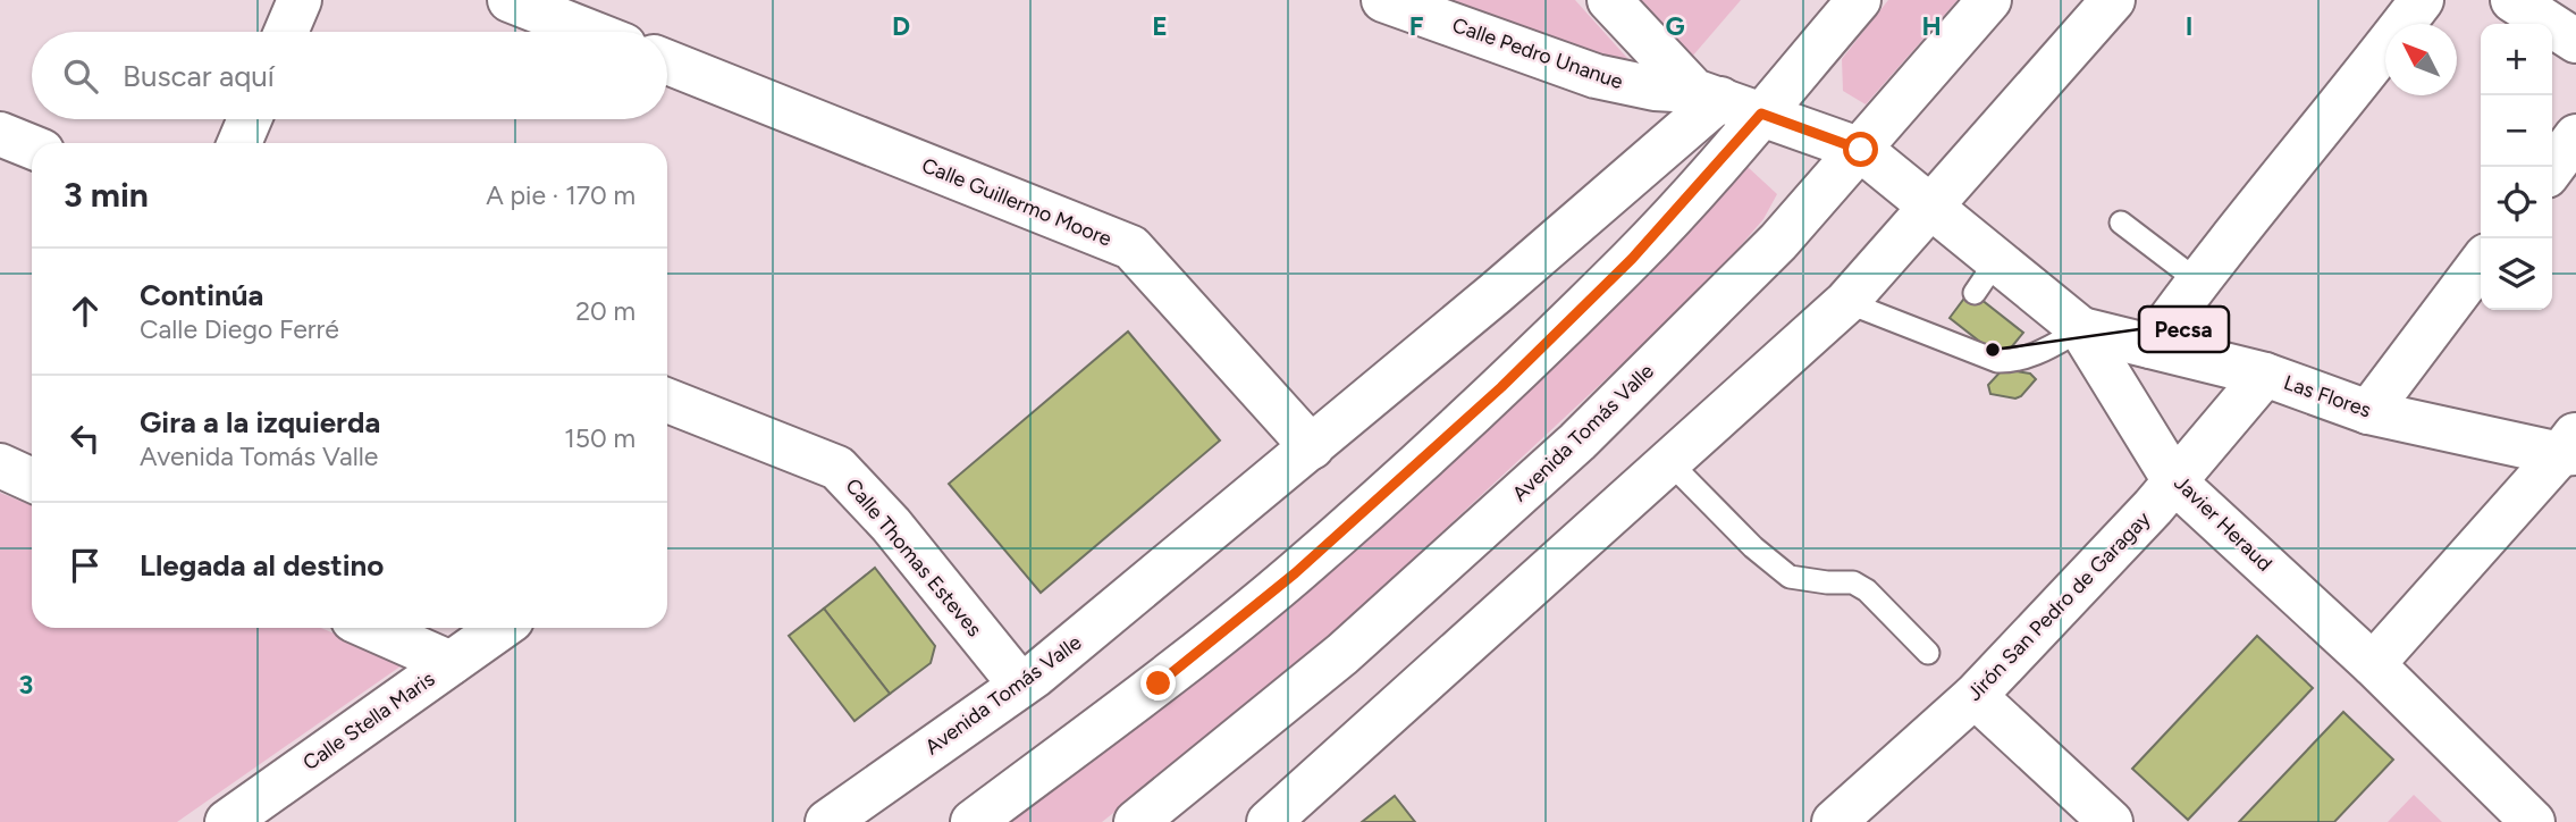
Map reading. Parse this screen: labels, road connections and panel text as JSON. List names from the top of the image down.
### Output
{
  "streets": {
    "street": [
      "Calle Pedro Unanue",
      "Calle Guillermo Moore",
      "Las Flores",
      "Avenida Tomás Valle",
      "Javier Heraud",
      "Calle Thomas Esteves",
      "Jirón San Pedro de Garagay",
      "Calle Stella Maris"
    ]
  },
  "crossings": [
    ["Calle Pedro Unanue", "Avenida Tomás Valle"],
    ["Calle Pedro Unanue", "Javier Heraud"],
    ["Calle Guillermo Moore", "Avenida Tomás Valle"],
    ["Las Flores", "Javier Heraud"],
    ["Las Flores", "Jirón San Pedro de Garagay"],
    ["Avenida Tomás Valle", "Javier Heraud"],
    ["Avenida Tomás Valle", "Calle Thomas Esteves"],
    ["Javier Heraud", "Jirón San Pedro de Garagay"]
  ],
  "places": ["Pecsa"],
  "north": "top left",
  "page": {
    "map_buttons": ["+", "−"],
    "search": "Buscar aquí",
    "heading": ["3 min", "A pie · 170 m"],
    "list": [
      ["Continúa", "Calle Diego Ferré", "20 m"],
      ["Gira a la izquierda", "Avenida Tomás Valle", "150 m"],
      "Llegada al destino"
    ]
  },
  "grid": {
    "columns": [
      "D",
      "E",
      "F",
      "G",
      "H",
      "I"
    ],
    "rows": ["3"]
  }
}
